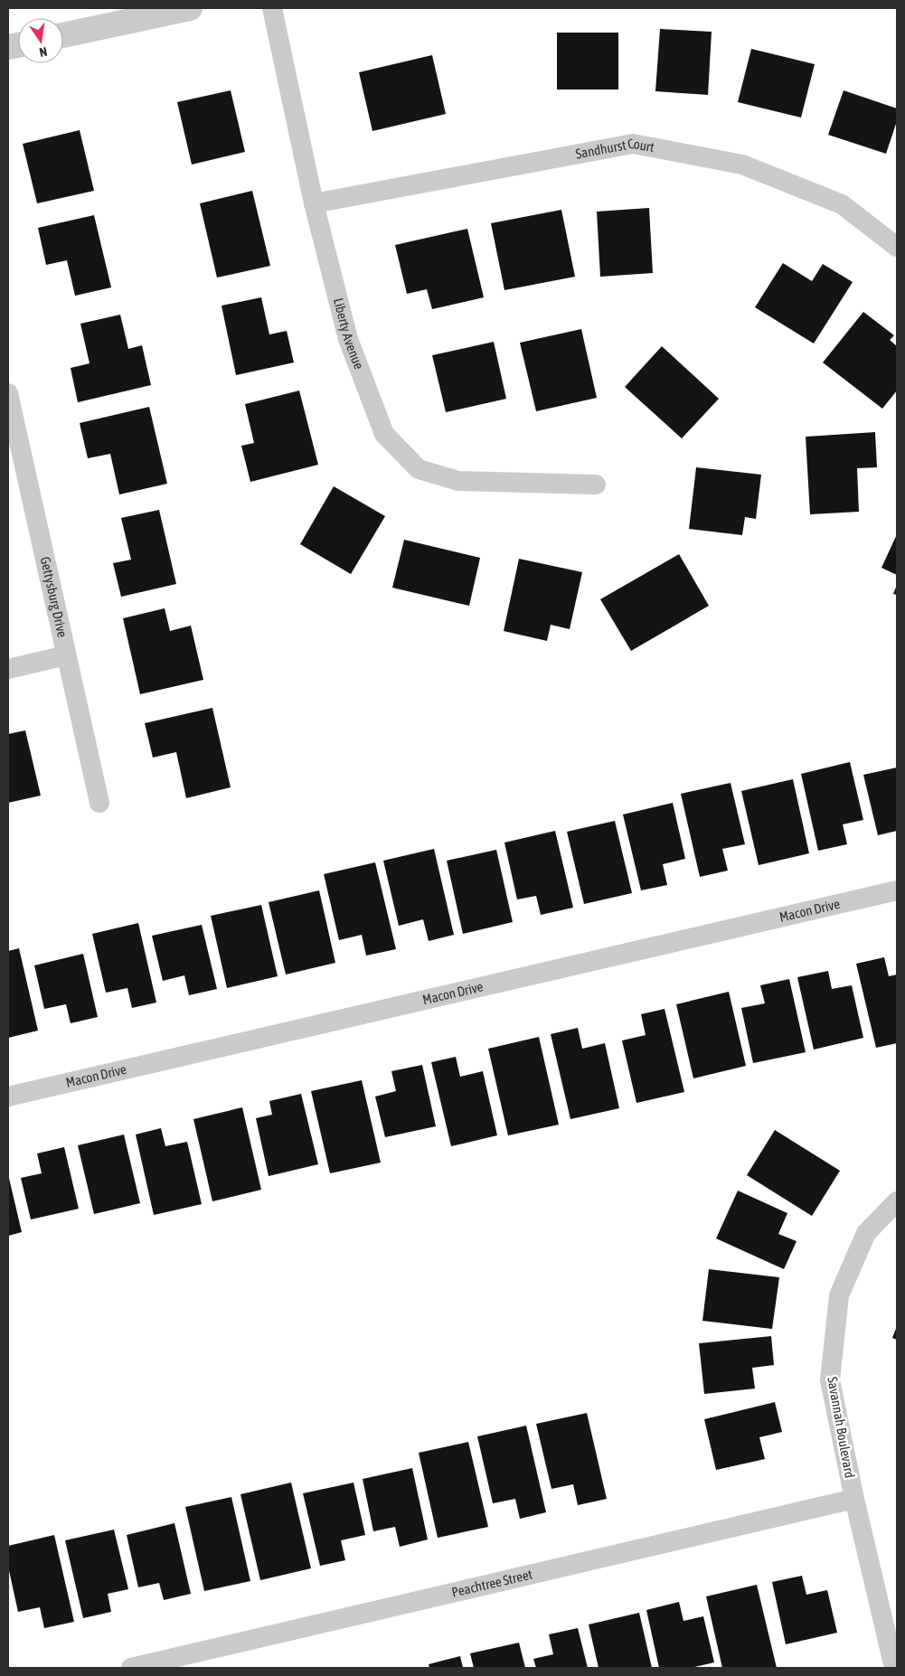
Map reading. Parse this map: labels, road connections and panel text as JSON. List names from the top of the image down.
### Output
{
  "streets": {
    "street": [
      "Sandhurst Court",
      "Liberty Avenue",
      "Gettysburg Drive",
      "Macon Drive",
      "Savannah Boulevard",
      "Peachtree Street"
    ]
  },
  "crossings": [
    ["Sandhurst Court", "Liberty Avenue"],
    ["Savannah Boulevard", "Peachtree Street"]
  ],
  "north": "bottom"
}
